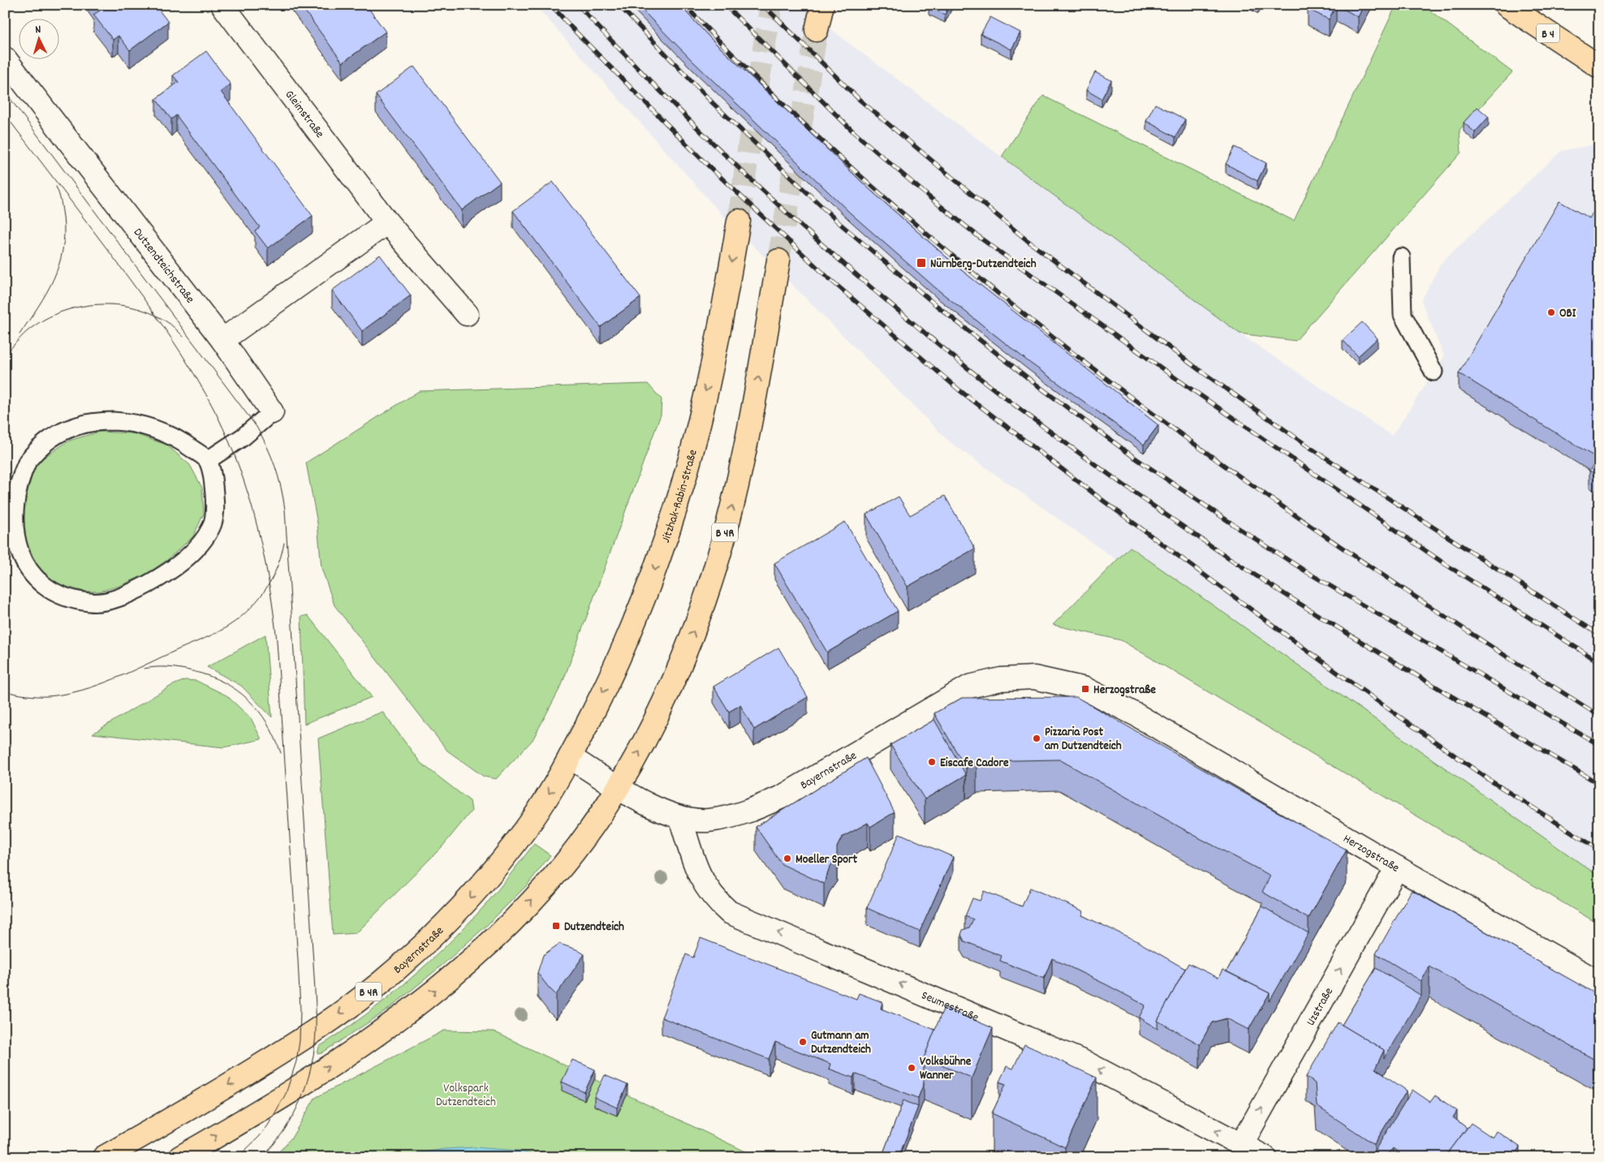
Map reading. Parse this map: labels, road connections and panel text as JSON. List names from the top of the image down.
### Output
{
  "streets": {
    "main road": [
      "B 4",
      "Jitzhak-Rabin-Straße",
      "B 4R",
      "Bayernstraße"
    ],
    "street": [
      "Gleimstraße",
      "Dutzendteichstraße",
      "Herzogstraße",
      "Seumestraße",
      "Uzstraße"
    ]
  },
  "crossings": [
    ["Jitzhak-Rabin-Straße", "Bayernstraße"],
    ["B 4R", "Bayernstraße"],
    ["Bayernstraße", "Herzogstraße"],
    ["Bayernstraße", "Seumestraße"],
    ["Herzogstraße", "Uzstraße"],
    ["Seumestraße", "Uzstraße"]
  ],
  "one_way": ["Bayernstraße", "Seumestraße", "Uzstraße"],
  "parks": ["Volkspark Dutzendteich"],
  "places": {
    "transit": ["Nürnberg-Dutzendteich", "Herzogstraße", "Dutzendteich"],
    "other": [
      "OBI",
      "Pizzaria Post am Dutzendteich",
      "Eiscafe Cadore",
      "Moeller Sport",
      "Gutmann am Dutzendteich",
      "Volksbühne Wanner"
    ]
  },
  "north": "top"
}
